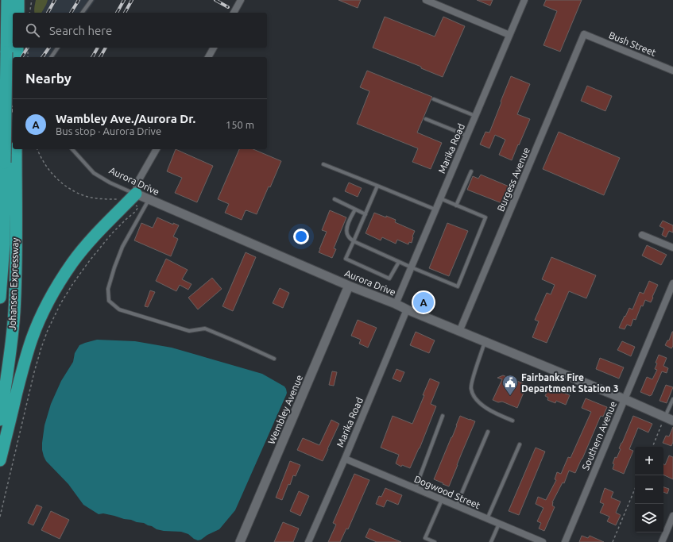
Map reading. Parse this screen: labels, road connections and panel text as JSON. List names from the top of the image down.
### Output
{
  "streets": {
    "highway": ["Johansen Expressway"],
    "street": [
      "Bush Street",
      "Marika Road",
      "Burgess Avenue",
      "Aurora Drive",
      "Wembley Avenue",
      "Southern Avenue",
      "Dogwood Street"
    ]
  },
  "crossings": [
    ["Bush Street", "Burgess Avenue"],
    ["Marika Road", "Aurora Drive"],
    ["Marika Road", "Dogwood Street"],
    ["Burgess Avenue", "Aurora Drive"],
    ["Aurora Drive", "Wembley Avenue"],
    ["Aurora Drive", "Southern Avenue"]
  ],
  "places": {
    "public building": ["Fairbanks Fire Department Station 3"]
  },
  "page": {
    "search": "Search here",
    "heading": "Nearby",
    "list": [
      {
        "mark": "A",
        "name": "Wambley Ave./Aurora Dr.",
        "note": "Bus stop · Aurora Drive",
        "value": "150 m"
      }
    ],
    "pins": "A",
    "map_buttons": ["+", "−"]
  }
}
